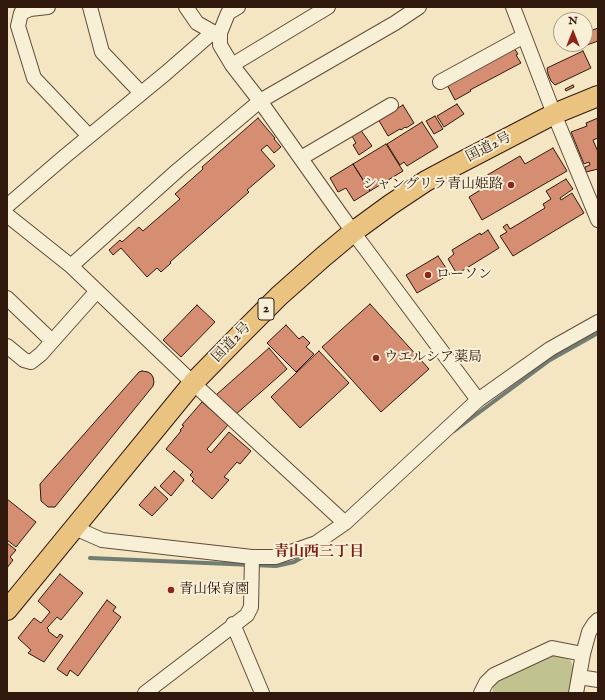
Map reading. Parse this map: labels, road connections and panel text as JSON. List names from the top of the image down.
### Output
{
  "streets": {
    "highway": ["国道2号", "2"]
  },
  "districts": ["青山西三丁目"],
  "places": [
    "シャングリラ青山姫路",
    "ローソン",
    "ウエルシア薬局",
    "青山保育園"
  ],
  "north": "top"
}
